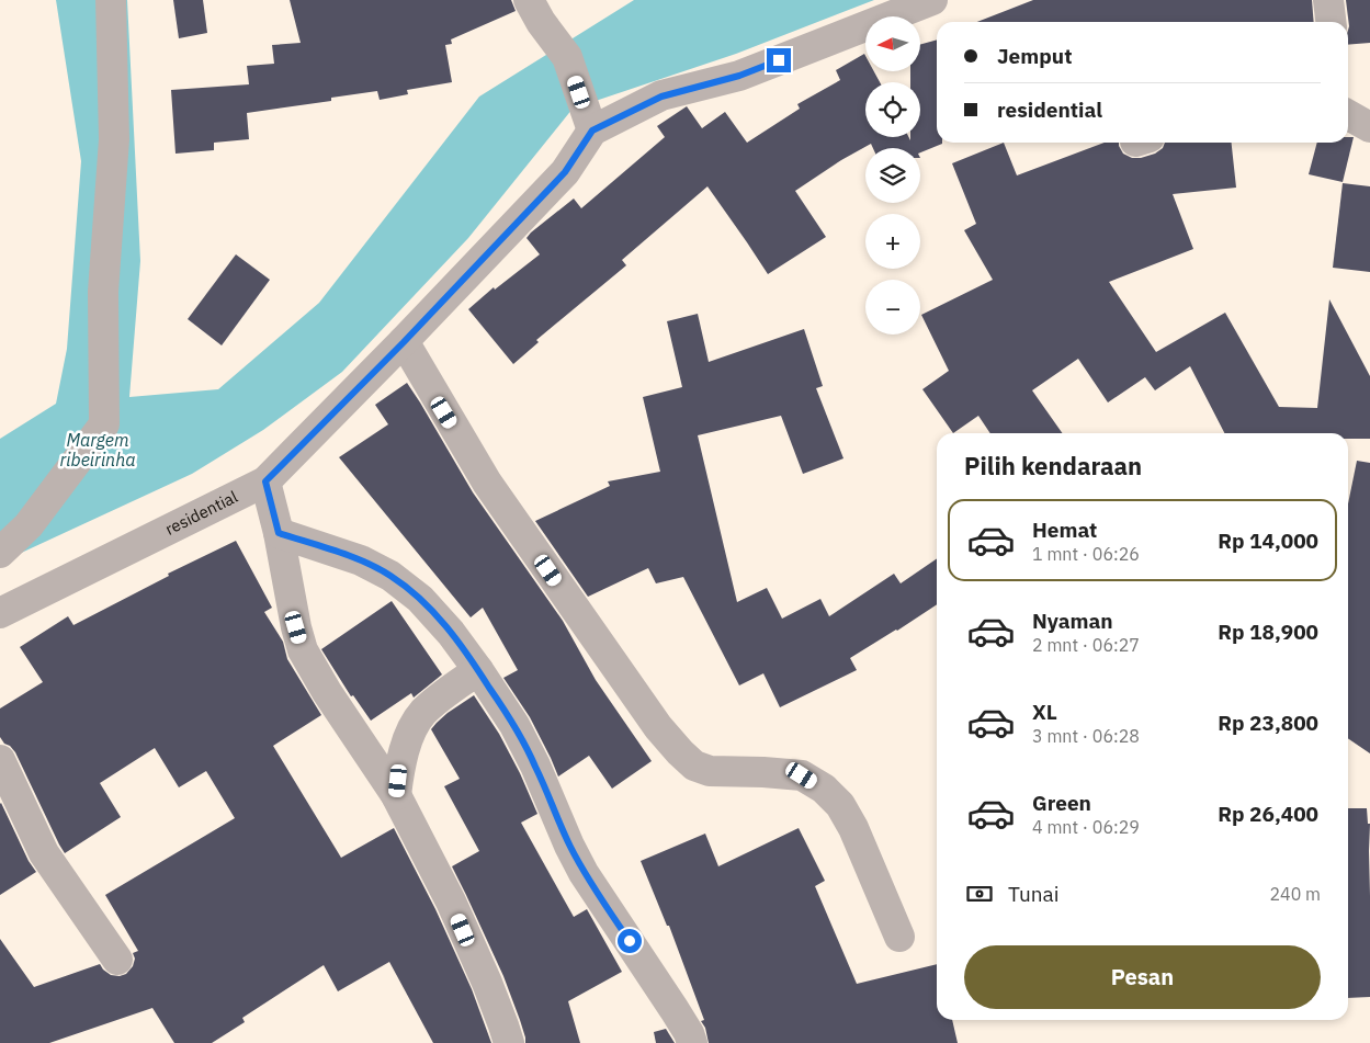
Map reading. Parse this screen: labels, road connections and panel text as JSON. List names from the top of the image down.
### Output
{
  "streets": {
    "street": ["residential"]
  },
  "water": ["Margem ribeirinha"],
  "north": "left",
  "page": {
    "map_buttons": ["+", "−"],
    "banner": ["Jemput", "residential"],
    "heading": "Pilih kendaraan",
    "list": [
      {
        "name": "Hemat",
        "note": "1 mnt · 06:26",
        "value": "Rp 14,000"
      },
      {
        "name": "Nyaman",
        "note": "2 mnt · 06:27",
        "value": "Rp 18,900"
      },
      {
        "name": "XL",
        "note": "3 mnt · 06:28",
        "value": "Rp 23,800"
      },
      {
        "name": "Green",
        "note": "4 mnt · 06:29",
        "value": "Rp 26,400"
      }
    ],
    "pay": ["Tunai", "240 m"],
    "buttons": "Pesan"
  }
}
